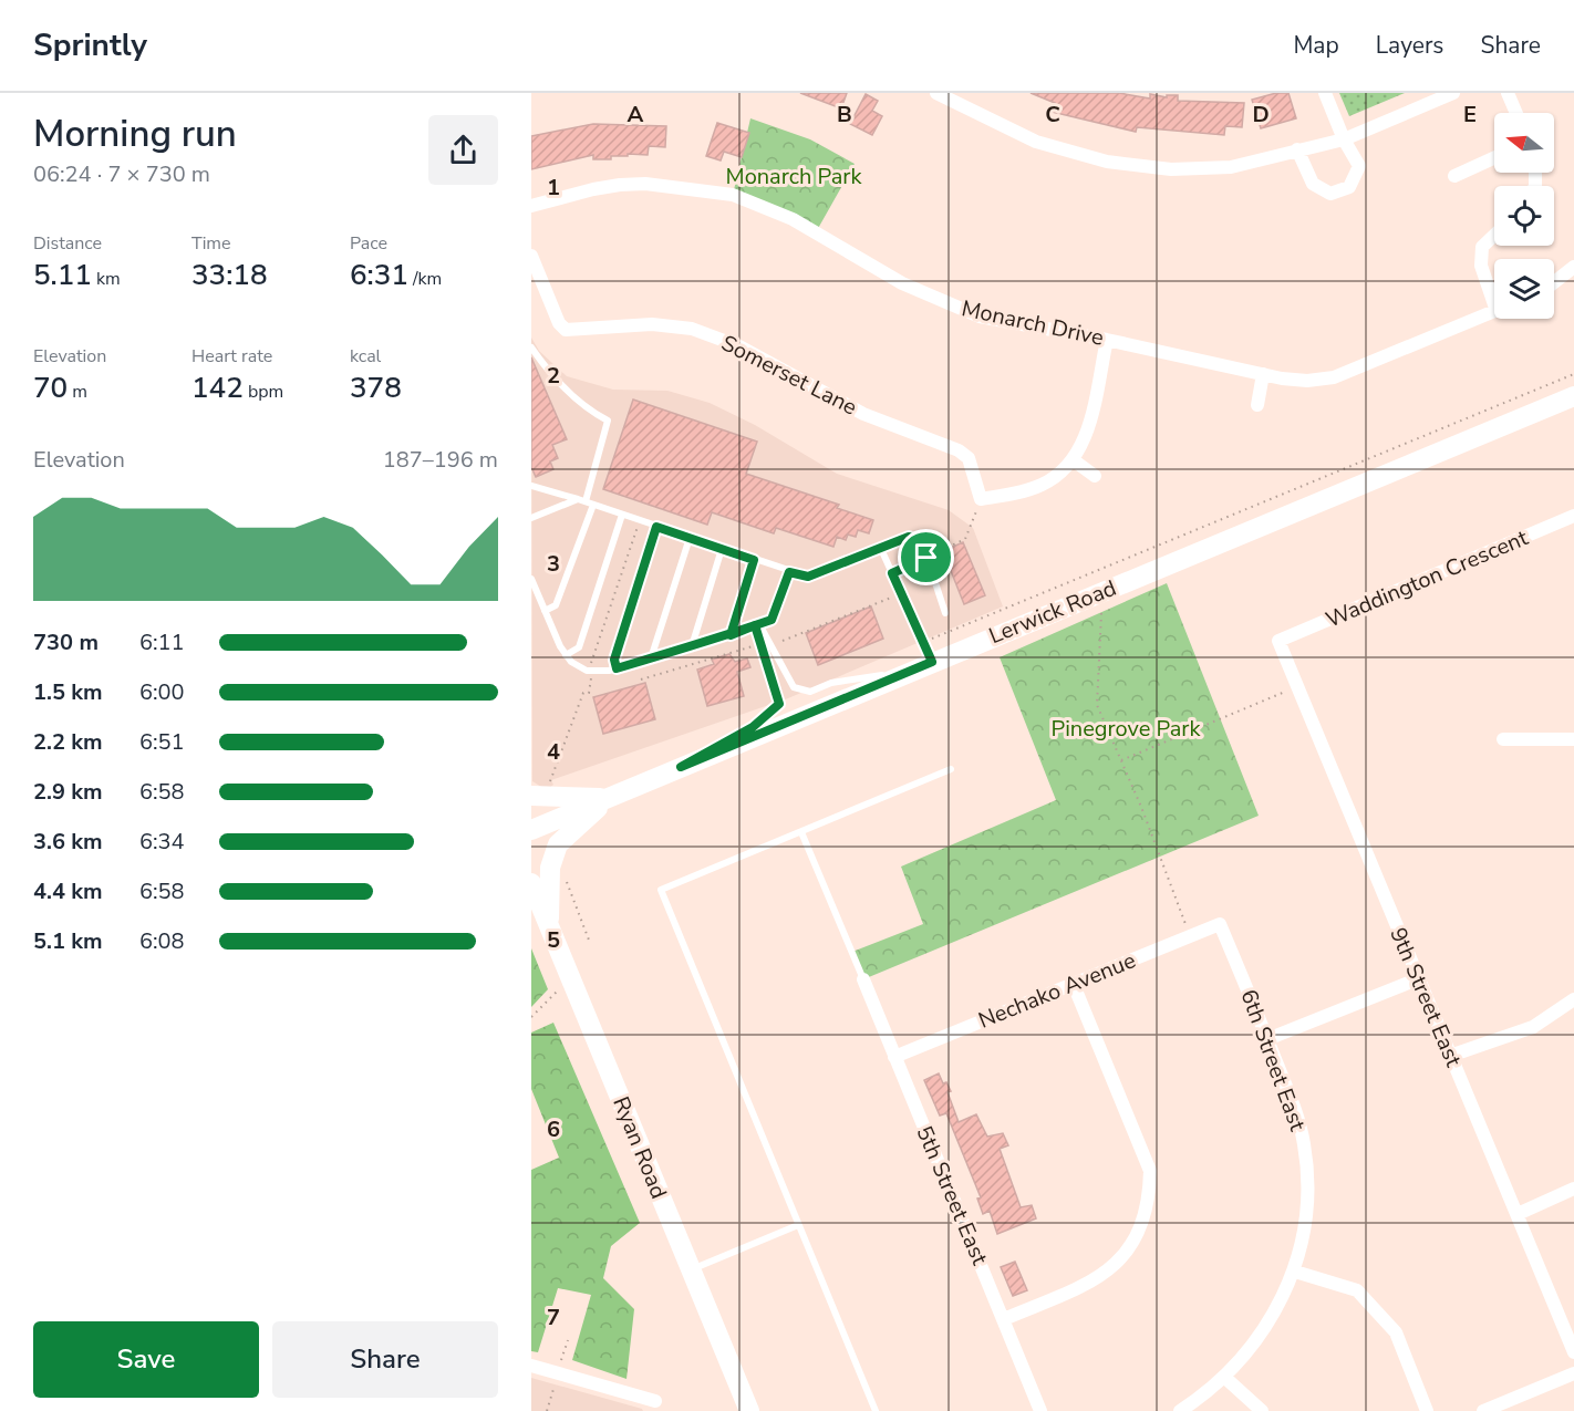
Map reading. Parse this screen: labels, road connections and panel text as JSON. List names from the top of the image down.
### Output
{
  "streets": {
    "main road": ["Lerwick Road", "Ryan Road"],
    "street": [
      "Monarch Drive",
      "Somerset Lane",
      "Waddington Crescent",
      "Nechako Avenue",
      "9th Street East",
      "6th Street East",
      "5th Street East"
    ]
  },
  "crossings": [
    ["Waddington Crescent", "9th Street East"],
    ["Nechako Avenue", "6th Street East"],
    ["Nechako Avenue", "5th Street East"]
  ],
  "parks": ["Monarch Park", "Pinegrove Park"],
  "north": "left",
  "page": {
    "header": "Sprintly",
    "nav": ["Map", "Layers", "Share"],
    "heading": ["Morning run", "06:24 · 7 × 730 m"],
    "stats": [
      ["Distance", "5.11 km"],
      ["Time", "33:18"],
      ["Pace", "6:31 /km"],
      ["Elevation", "70 m"],
      ["Heart rate", "142 bpm"],
      ["kcal", "378"]
    ],
    "chart": ["Elevation", "187–196 m"],
    "list": [
      {
        "name": "730 m",
        "note": "6:11"
      },
      {
        "name": "1.5 km",
        "note": "6:00"
      },
      {
        "name": "2.2 km",
        "note": "6:51"
      },
      {
        "name": "2.9 km",
        "note": "6:58"
      },
      {
        "name": "3.6 km",
        "note": "6:34"
      },
      {
        "name": "4.4 km",
        "note": "6:58"
      },
      {
        "name": "5.1 km",
        "note": "6:08"
      }
    ],
    "buttons": ["Save", "Share"]
  },
  "grid": {
    "columns": [
      "A",
      "B",
      "C",
      "D",
      "E"
    ],
    "rows": [
      "1",
      "2",
      "3",
      "4",
      "5",
      "6",
      "7"
    ]
  }
}
